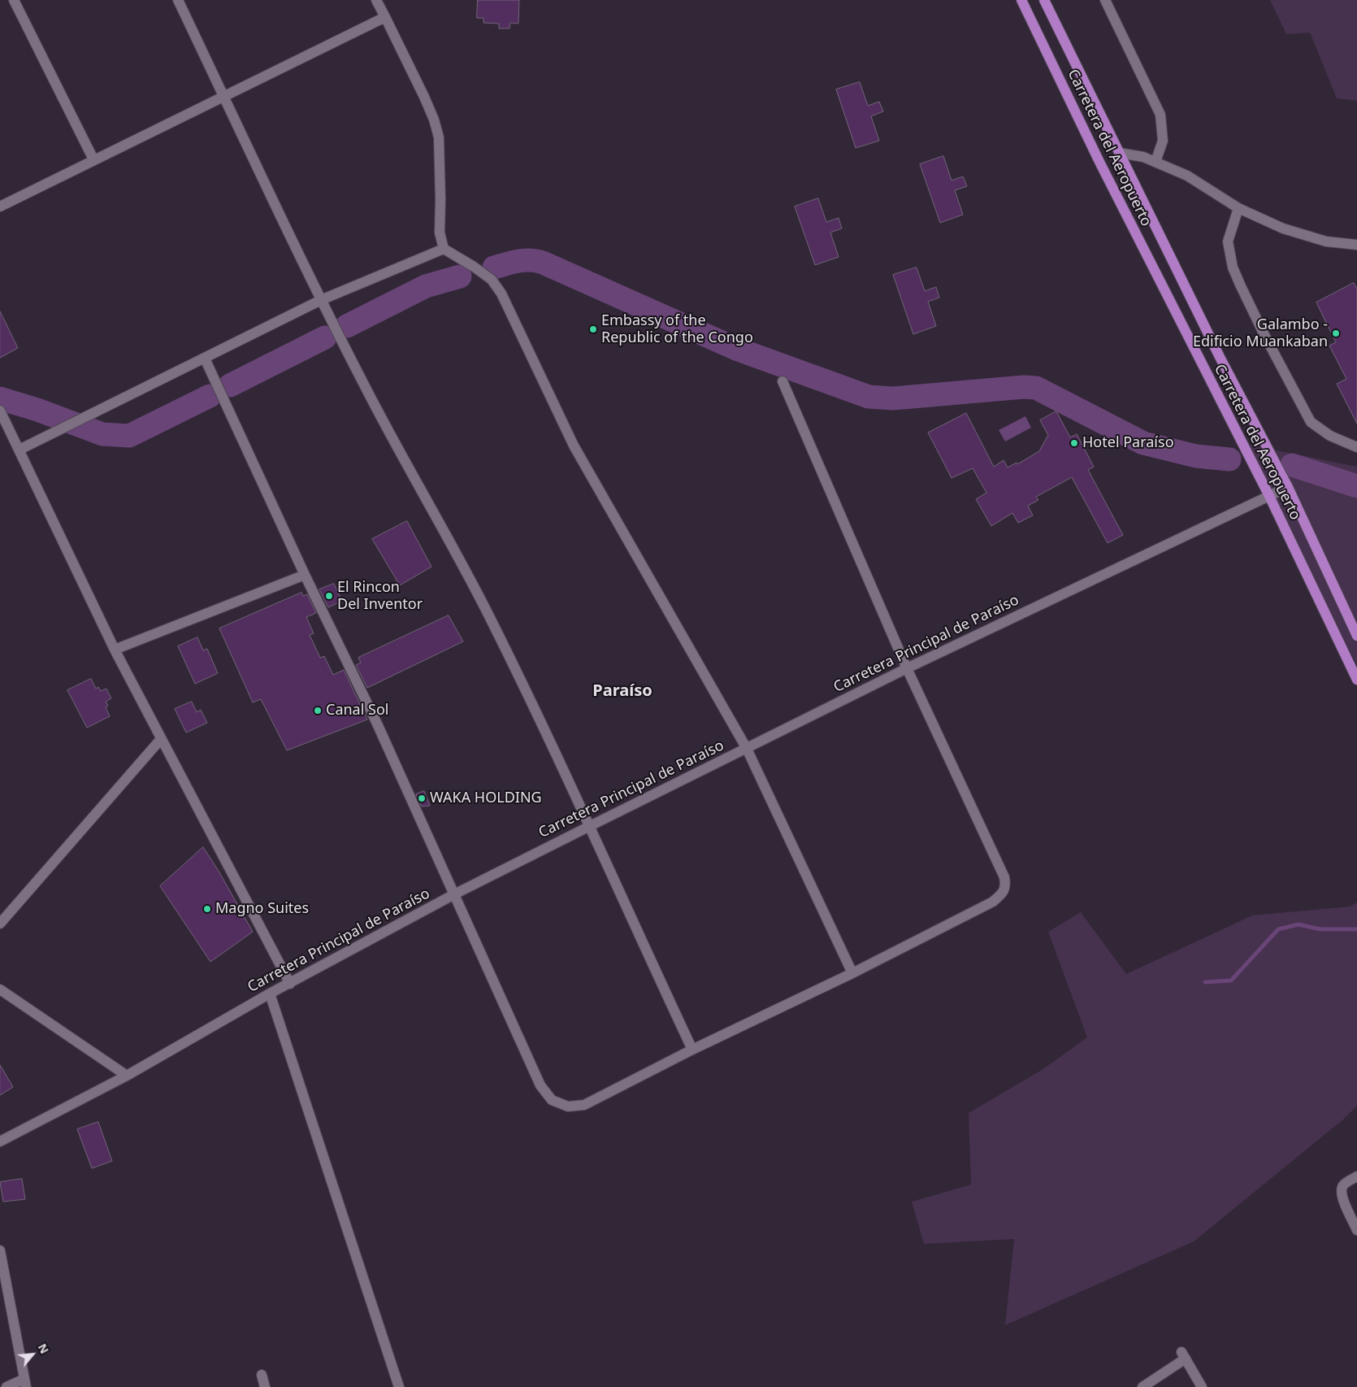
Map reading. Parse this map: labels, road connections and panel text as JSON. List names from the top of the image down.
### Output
{
  "streets": {
    "main road": ["Carretera del Aeropuerto"],
    "street": ["Carretera Principal de Paraíso"]
  },
  "crossings": [
    ["Carretera del Aeropuerto", "Carretera Principal de Paraíso"]
  ],
  "districts": ["Paraíso"],
  "places": [
    "Embassy of the Republic of the Congo",
    "Galambo - Edificio Muankaban",
    "Hotel Paraíso",
    "El Rincon Del Inventor",
    "Canal Sol",
    "WAKA HOLDING",
    "Magno Suites"
  ],
  "north": "top right"
}
